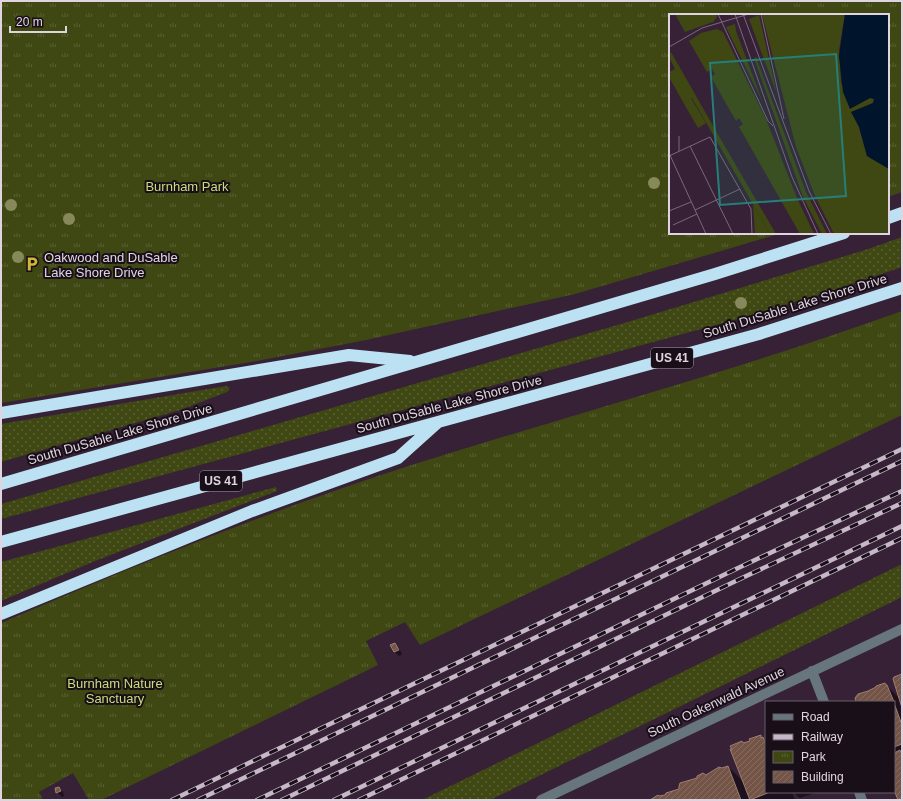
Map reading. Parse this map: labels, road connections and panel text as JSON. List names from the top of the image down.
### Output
{
  "streets": {
    "highway": ["South DuSable Lake Shore Drive", "US 41"],
    "street": ["South Oakenwald Avenue"]
  },
  "parks": ["Burnham Park", "Burnham Nature Sanctuary"],
  "places": {
    "parking": ["Oakwood and DuSable Lake Shore Drive"]
  },
  "legend": [
    "Road",
    "Railway",
    "Park",
    "Building"
  ],
  "scale_bar": "20 m"
}
